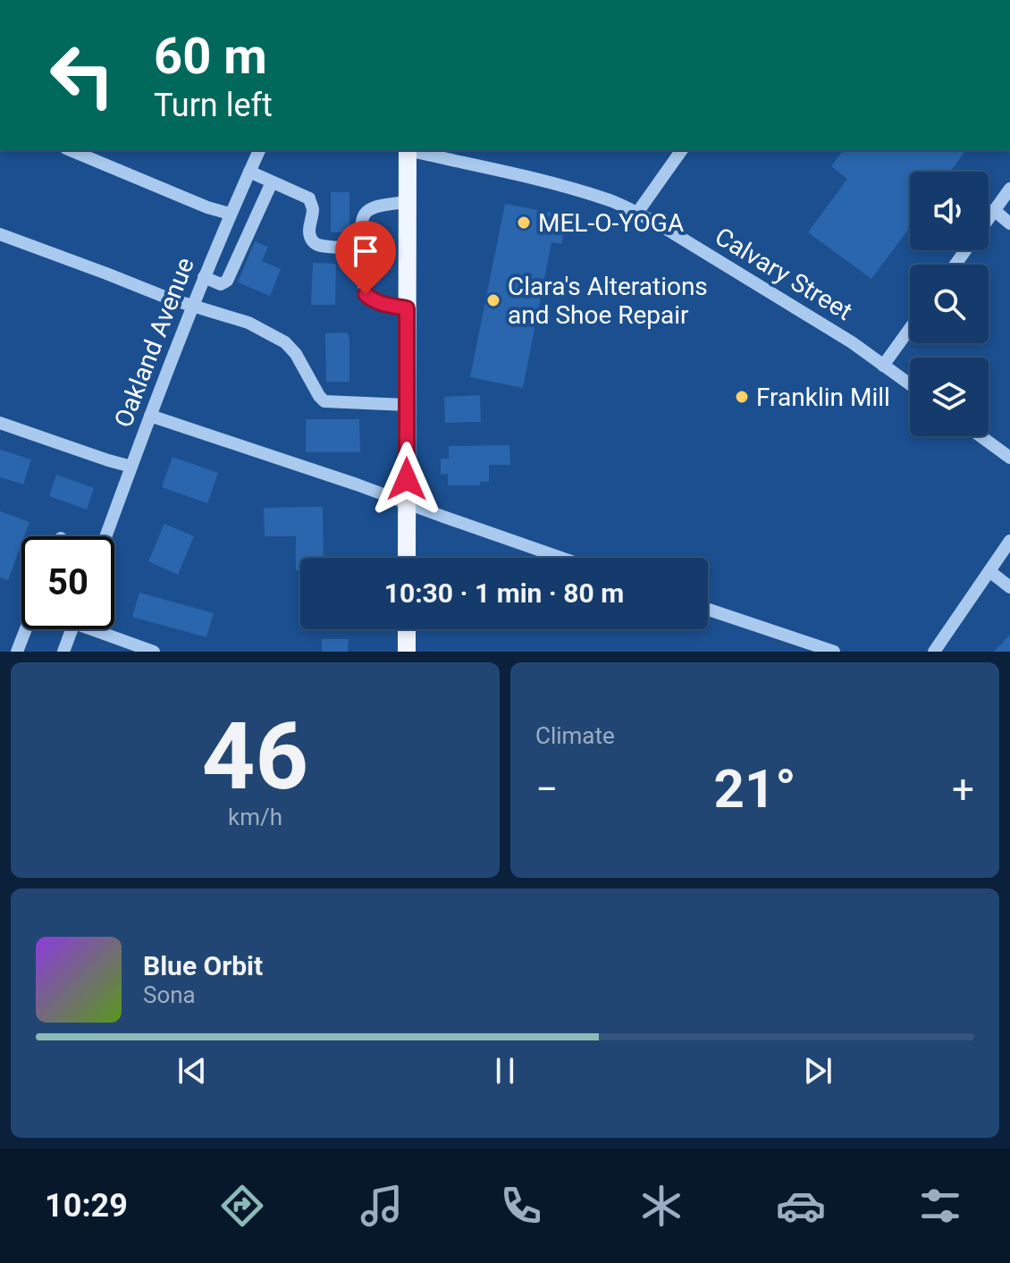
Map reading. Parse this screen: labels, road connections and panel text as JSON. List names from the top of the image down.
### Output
{
  "streets": {
    "street": ["Calvary Street", "Oakland Avenue"]
  },
  "places": ["MEL-O-YOGA", "Clara's Alterations and Shoe Repair", "Franklin Mill"],
  "page": {
    "turn": ["60 m", "Turn left"],
    "limit": "50",
    "trip": "10:30 · 1 min · 80 m",
    "tile": [
      ["46", "km/h"],
      "Climate"
    ],
    "heat": ["−", "21°", "+"],
    "song": ["Blue Orbit", "Sona"],
    "tabs": "10:29"
  }
}
